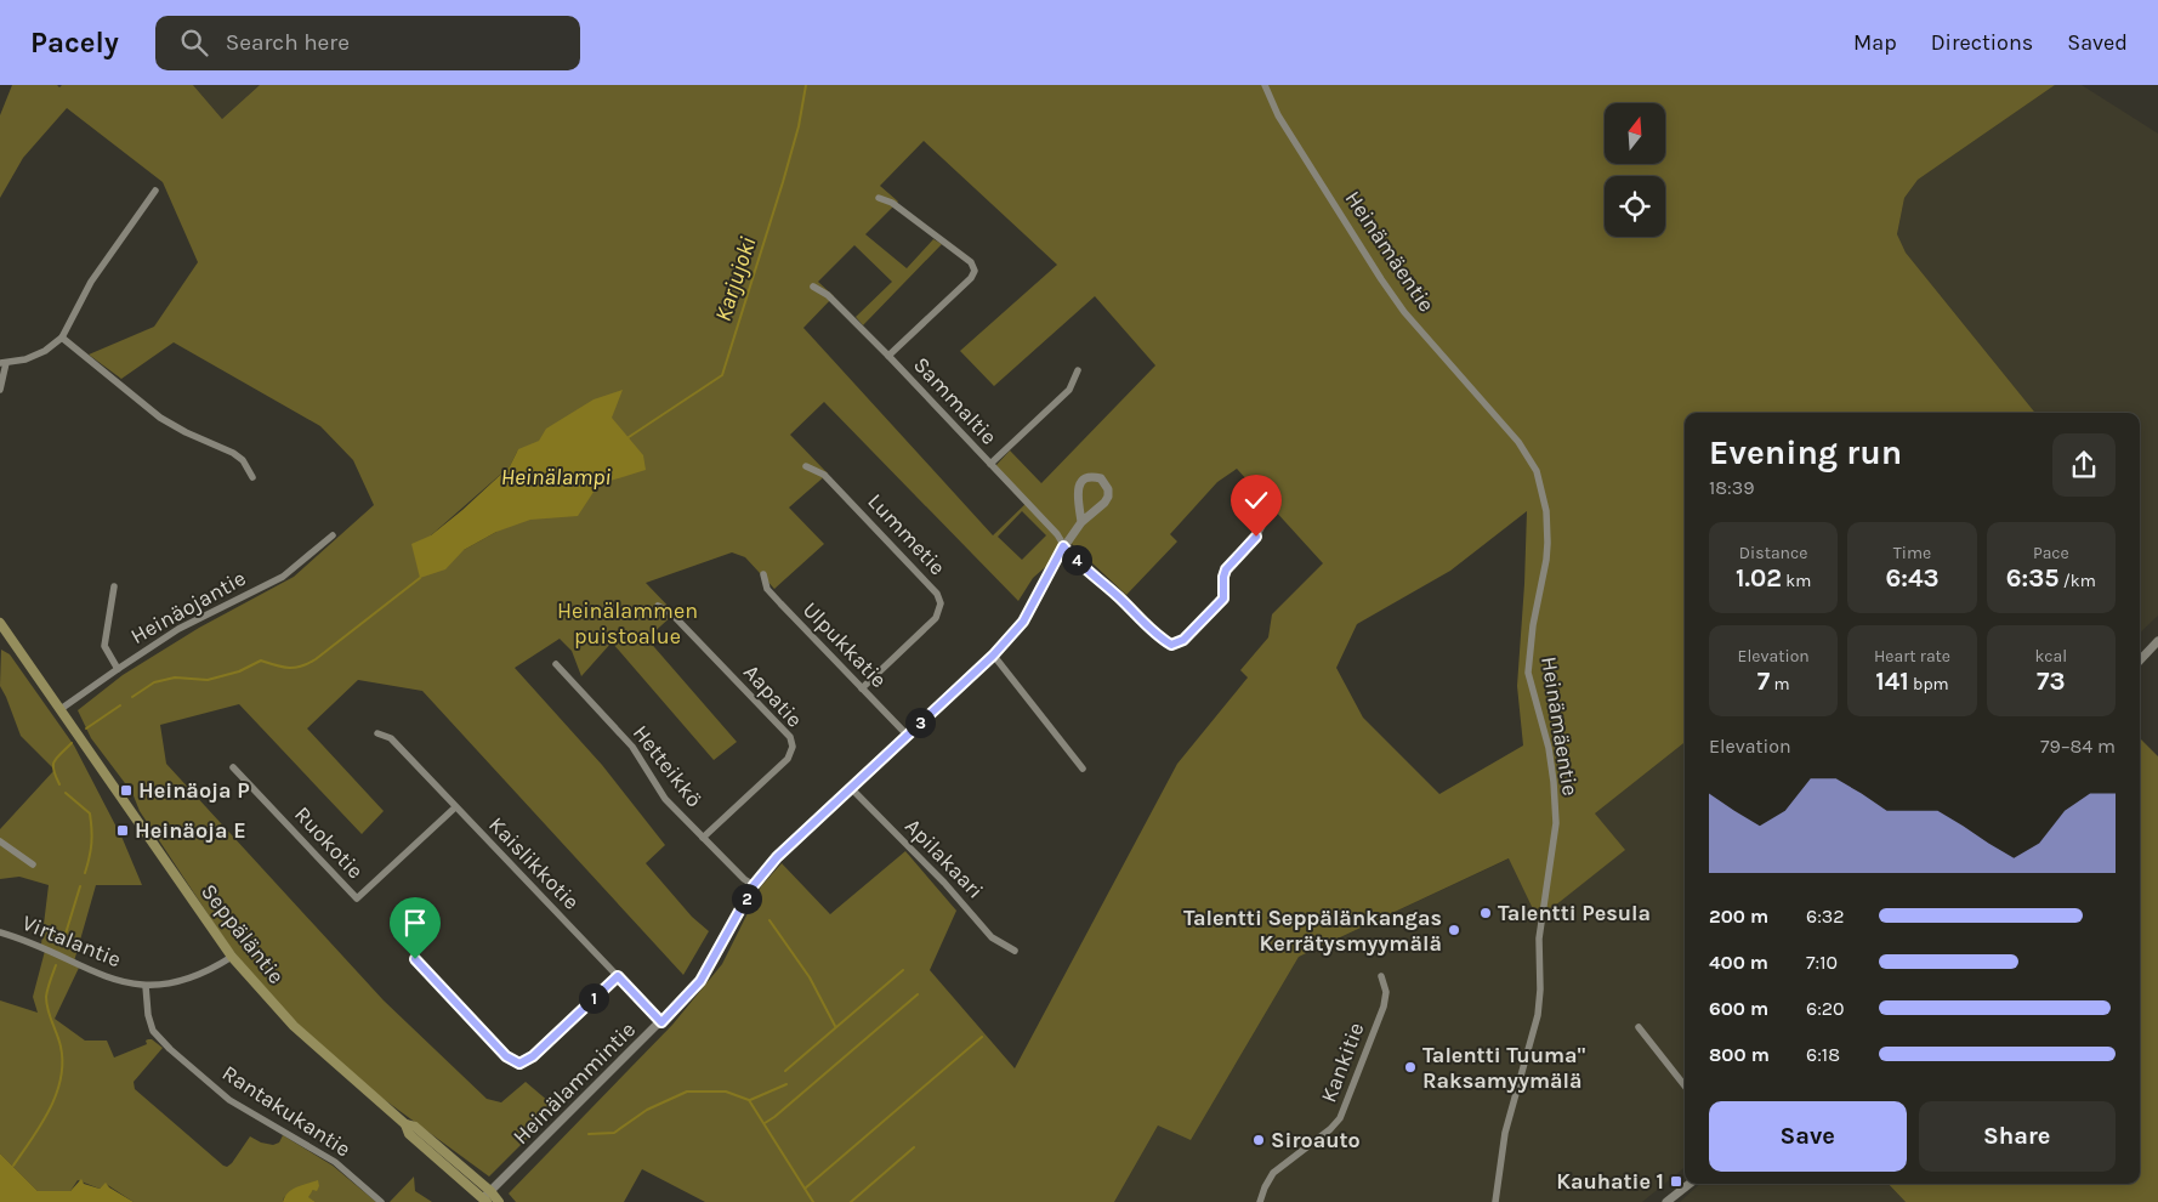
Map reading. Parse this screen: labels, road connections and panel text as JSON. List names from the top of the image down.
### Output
{
  "streets": {
    "main road": ["Seppäläntie"],
    "street": [
      "Heinämäentie",
      "Sammaltie",
      "Lummetie",
      "Heinäojantie",
      "Ulpukkatie",
      "Aapatie",
      "Hetteikkö",
      "Ruokotie",
      "Apilakaari",
      "Kaislikkotie",
      "Virtalantie",
      "Kankitie",
      "Heinälammintie",
      "Rantakukantie"
    ]
  },
  "crossings": [
    ["Sammaltie", "Heinälammintie"],
    ["Lummetie", "Ulpukkatie"],
    ["Heinäojantie", "Seppäläntie"],
    ["Ulpukkatie", "Heinälammintie"],
    ["Aapatie", "Hetteikkö"],
    ["Hetteikkö", "Heinälammintie"],
    ["Ruokotie", "Kaislikkotie"],
    ["Apilakaari", "Heinälammintie"],
    ["Kaislikkotie", "Heinälammintie"],
    ["Seppäläntie", "Virtalantie"],
    ["Seppäläntie", "Heinälammintie"],
    ["Virtalantie", "Rantakukantie"]
  ],
  "water": ["Karjujoki", "Heinälampi"],
  "parks": ["Heinälammen puistoalue"],
  "places": {
    "transit": ["Heinäoja P", "Heinäoja E", "Kauhatie 1"],
    "other": [
      "Talentti Pesula",
      "Talentti Seppälänkangas Kerrätysmyymälä",
      "Talentti Tuuma\" Raksamyymälä",
      "Siroauto"
    ]
  },
  "north": "top",
  "page": {
    "header": "Pacely",
    "search": "Search here",
    "nav": ["Map", "Directions", "Saved"],
    "heading": ["Evening run", "18:39"],
    "stats": [
      ["Distance", "1.02 km"],
      ["Time", "6:43"],
      ["Pace", "6:35 /km"],
      ["Elevation", "7 m"],
      ["Heart rate", "141 bpm"],
      ["kcal", "73"]
    ],
    "pins": [
      "4",
      "3",
      "2",
      "1"
    ],
    "chart": ["Elevation", "79–84 m"],
    "list": [
      {
        "name": "200 m",
        "note": "6:32"
      },
      {
        "name": "400 m",
        "note": "7:10"
      },
      {
        "name": "600 m",
        "note": "6:20"
      },
      {
        "name": "800 m",
        "note": "6:18"
      }
    ],
    "buttons": ["Save", "Share"]
  }
}
